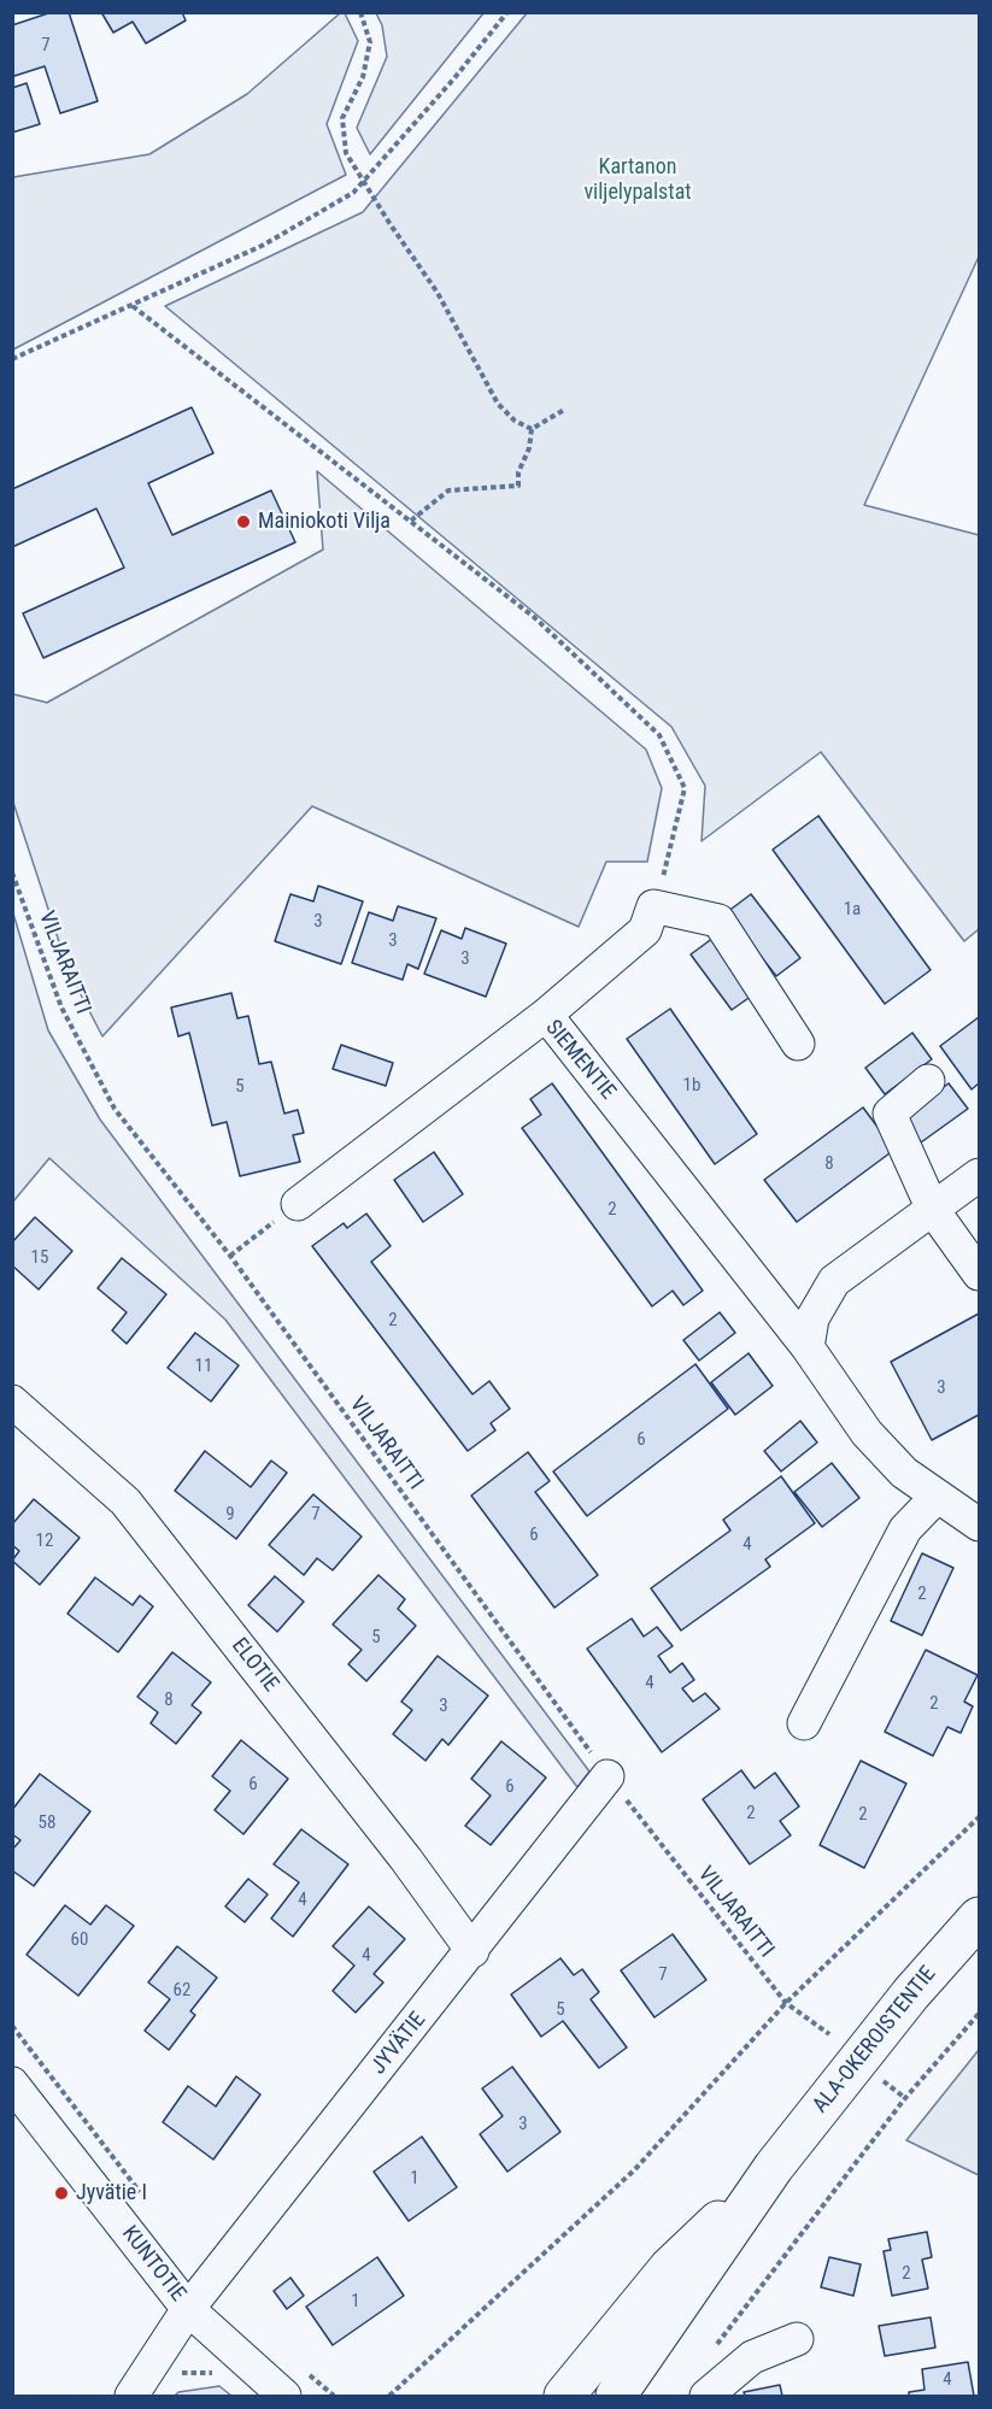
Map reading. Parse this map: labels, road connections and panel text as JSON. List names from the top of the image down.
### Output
{
  "streets": {
    "main road": ["ALA-OKEROISTENTIE"],
    "street": [
      "SIEMENTIE",
      "ELOTIE",
      "JYVÄTIE",
      "KUNTOTIE"
    ],
    "path": ["VILJARAITTI"]
  },
  "crossings": [
    ["VILJARAITTI", "JYVÄTIE"],
    ["ELOTIE", "JYVÄTIE"],
    ["JYVÄTIE", "KUNTOTIE"]
  ],
  "parks": ["Kartanon viljelypalstat"],
  "places": ["Mainiokoti Vilja", "Jyvätie I"],
  "house_numbers": [
    "7",
    "1a",
    "3",
    "3",
    "3",
    "1b",
    "5",
    "8",
    "2",
    "15",
    "2",
    "11",
    "3",
    "6",
    "9",
    "7",
    "6",
    "12",
    "4",
    "2",
    "5",
    "4",
    "8",
    "2",
    "3",
    "6",
    "6",
    "2",
    "2",
    "58",
    "4",
    "60",
    "4",
    "7",
    "62",
    "5",
    "3",
    "1",
    "2",
    "1",
    "4"
  ]
}
